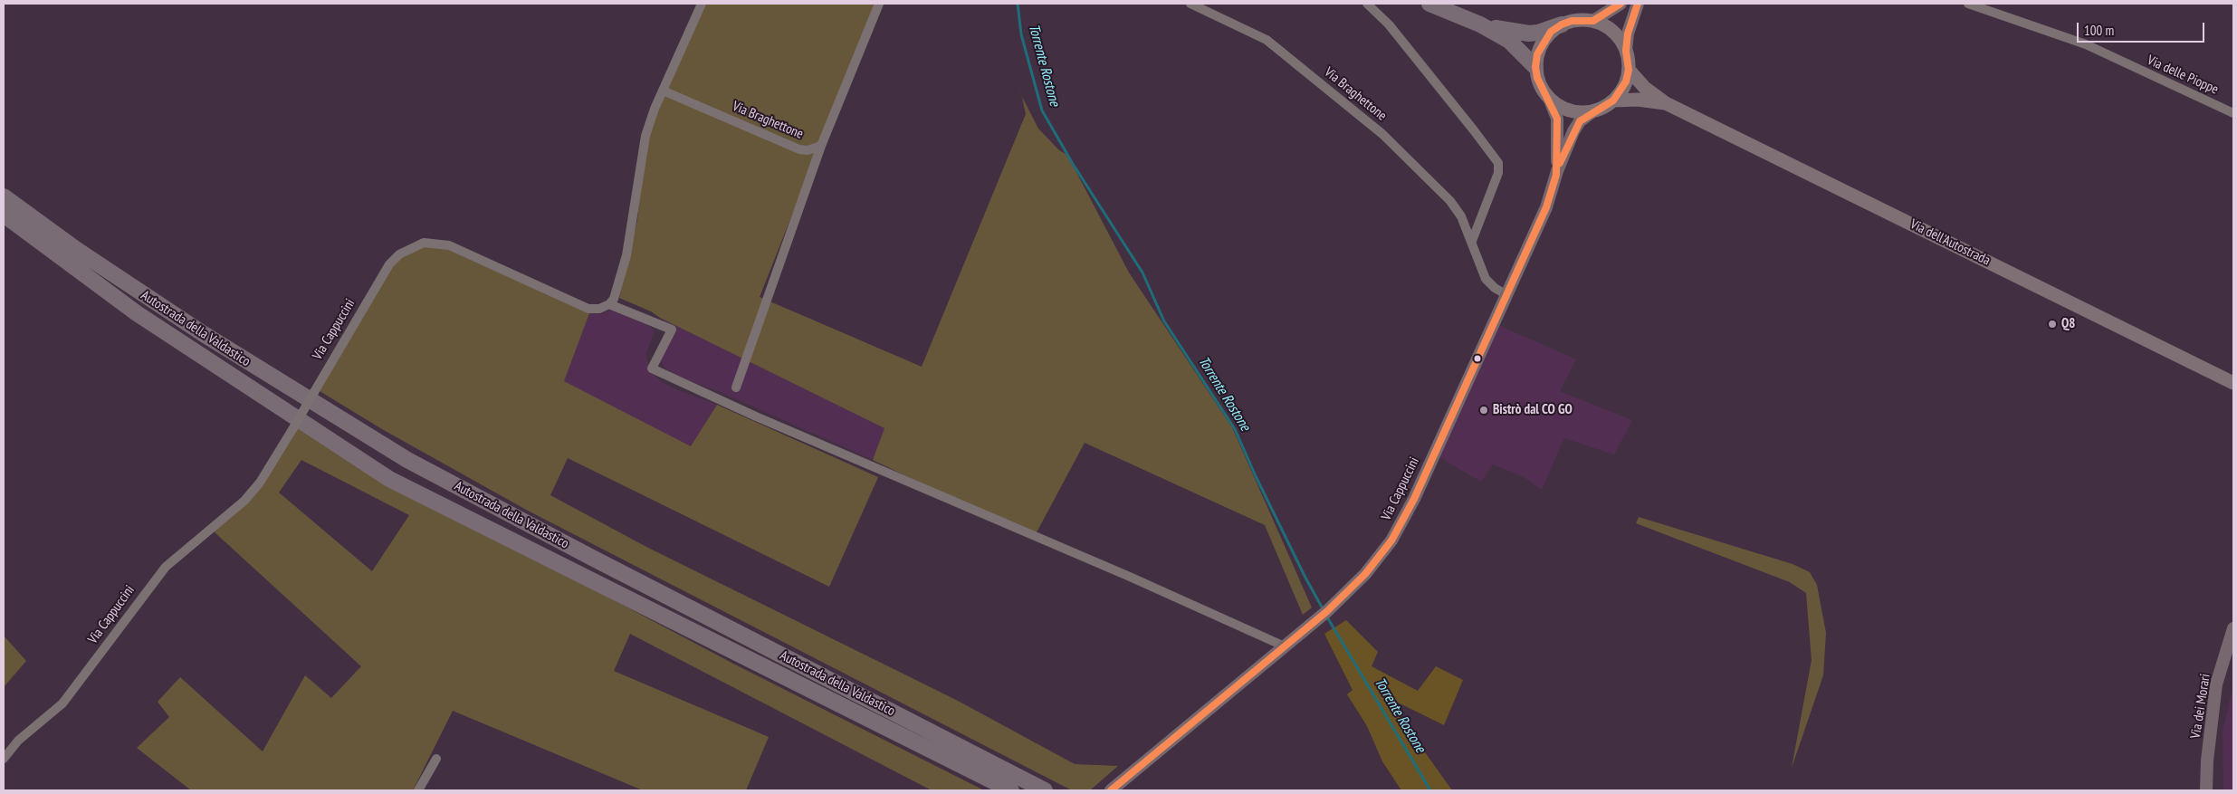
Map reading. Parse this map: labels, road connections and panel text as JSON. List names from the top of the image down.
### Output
{
  "streets": {
    "highway": ["Autostrada della Valdastico"],
    "main road": ["Via dell'Autostrada", "Via Cappuccini", "Via dei Morari"],
    "street": ["Via delle Pioppe", "Via Braghettone"]
  },
  "crossings": [
    ["Via Braghettone", "Via Cappuccini"]
  ],
  "water": ["Torrente Rostone"],
  "places": ["Q8", "Bistrò dal CO GO"],
  "scale_bar": "100 m"
}
